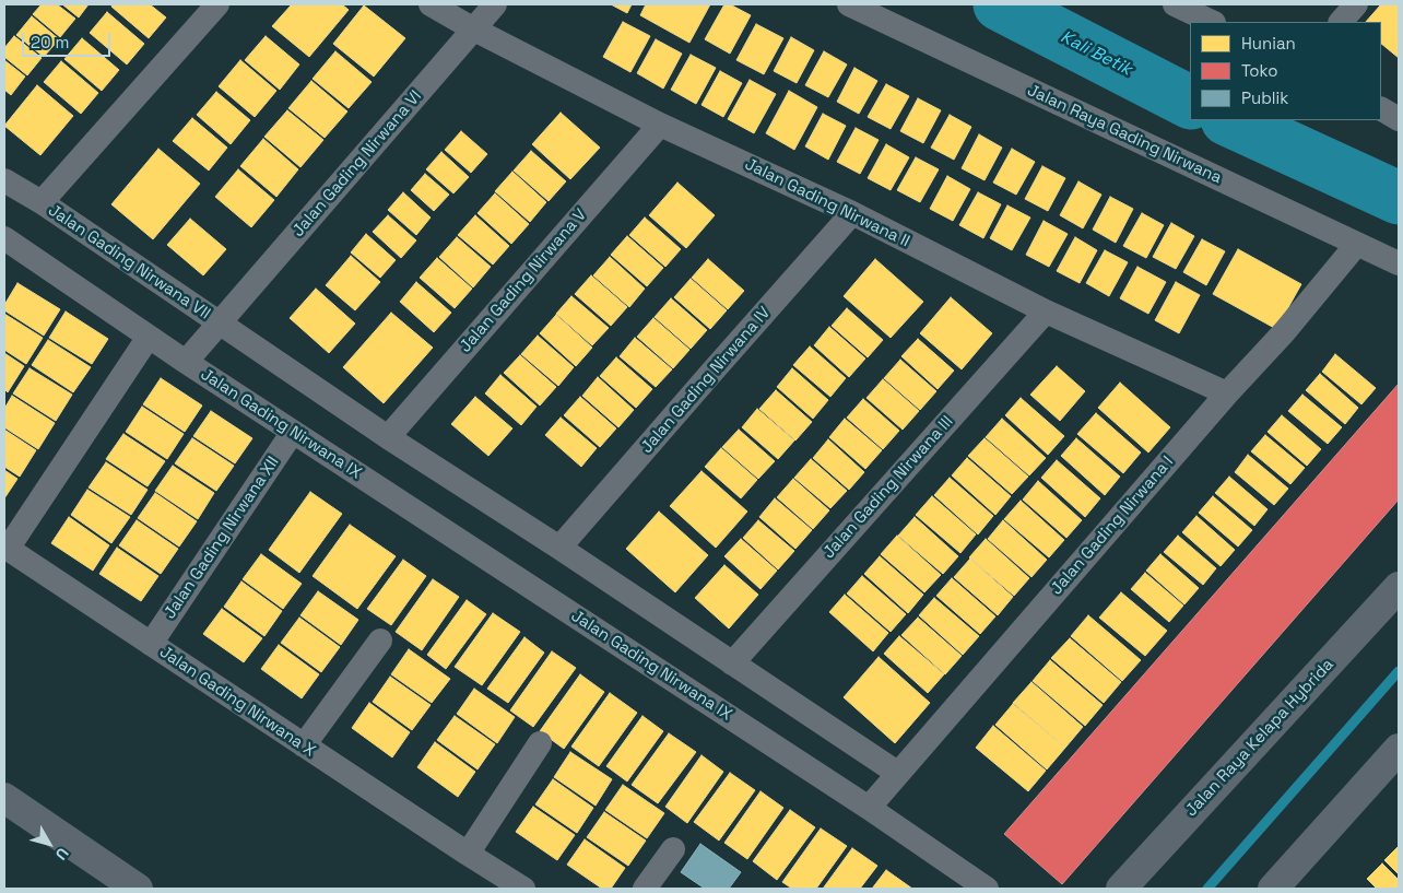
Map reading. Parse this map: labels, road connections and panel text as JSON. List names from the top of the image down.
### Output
{
  "streets": {
    "main road": ["Jalan Raya Kelapa Hybrida"],
    "street": [
      "Jalan Raya Gading Nirwana",
      "Jalan Gading Nirwana VI",
      "Jalan Gading Nirwana II",
      "Jalan Gading Nirwana VII",
      "Jalan Gading Nirwana V",
      "Jalan Gading Nirwana IV",
      "Jalan Gading Nirwana IX",
      "Jalan Gading Nirwana III",
      "Jalan Gading Nirwana I",
      "Jalan Gading Nirwana XII",
      "Jalan Gading Nirwana X"
    ]
  },
  "crossings": [
    ["Jalan Raya Gading Nirwana", "Jalan Gading Nirwana I"],
    ["Jalan Gading Nirwana VI", "Jalan Gading Nirwana II"],
    ["Jalan Gading Nirwana VI", "Jalan Gading Nirwana VII"],
    ["Jalan Gading Nirwana VI", "Jalan Gading Nirwana IX"],
    ["Jalan Gading Nirwana II", "Jalan Gading Nirwana V"],
    ["Jalan Gading Nirwana II", "Jalan Gading Nirwana IV"],
    ["Jalan Gading Nirwana II", "Jalan Gading Nirwana III"],
    ["Jalan Gading Nirwana II", "Jalan Gading Nirwana I"],
    ["Jalan Gading Nirwana VII", "Jalan Gading Nirwana IX"],
    ["Jalan Gading Nirwana IX", "Jalan Gading Nirwana I"],
    ["Jalan Gading Nirwana IX", "Jalan Gading Nirwana XII"],
    ["Jalan Gading Nirwana XII", "Jalan Gading Nirwana X"]
  ],
  "water": ["Kali Betik"],
  "legend": ["Hunian", "Toko", "Publik"],
  "scale_bar": "20 m",
  "north": "bottom right"
}
